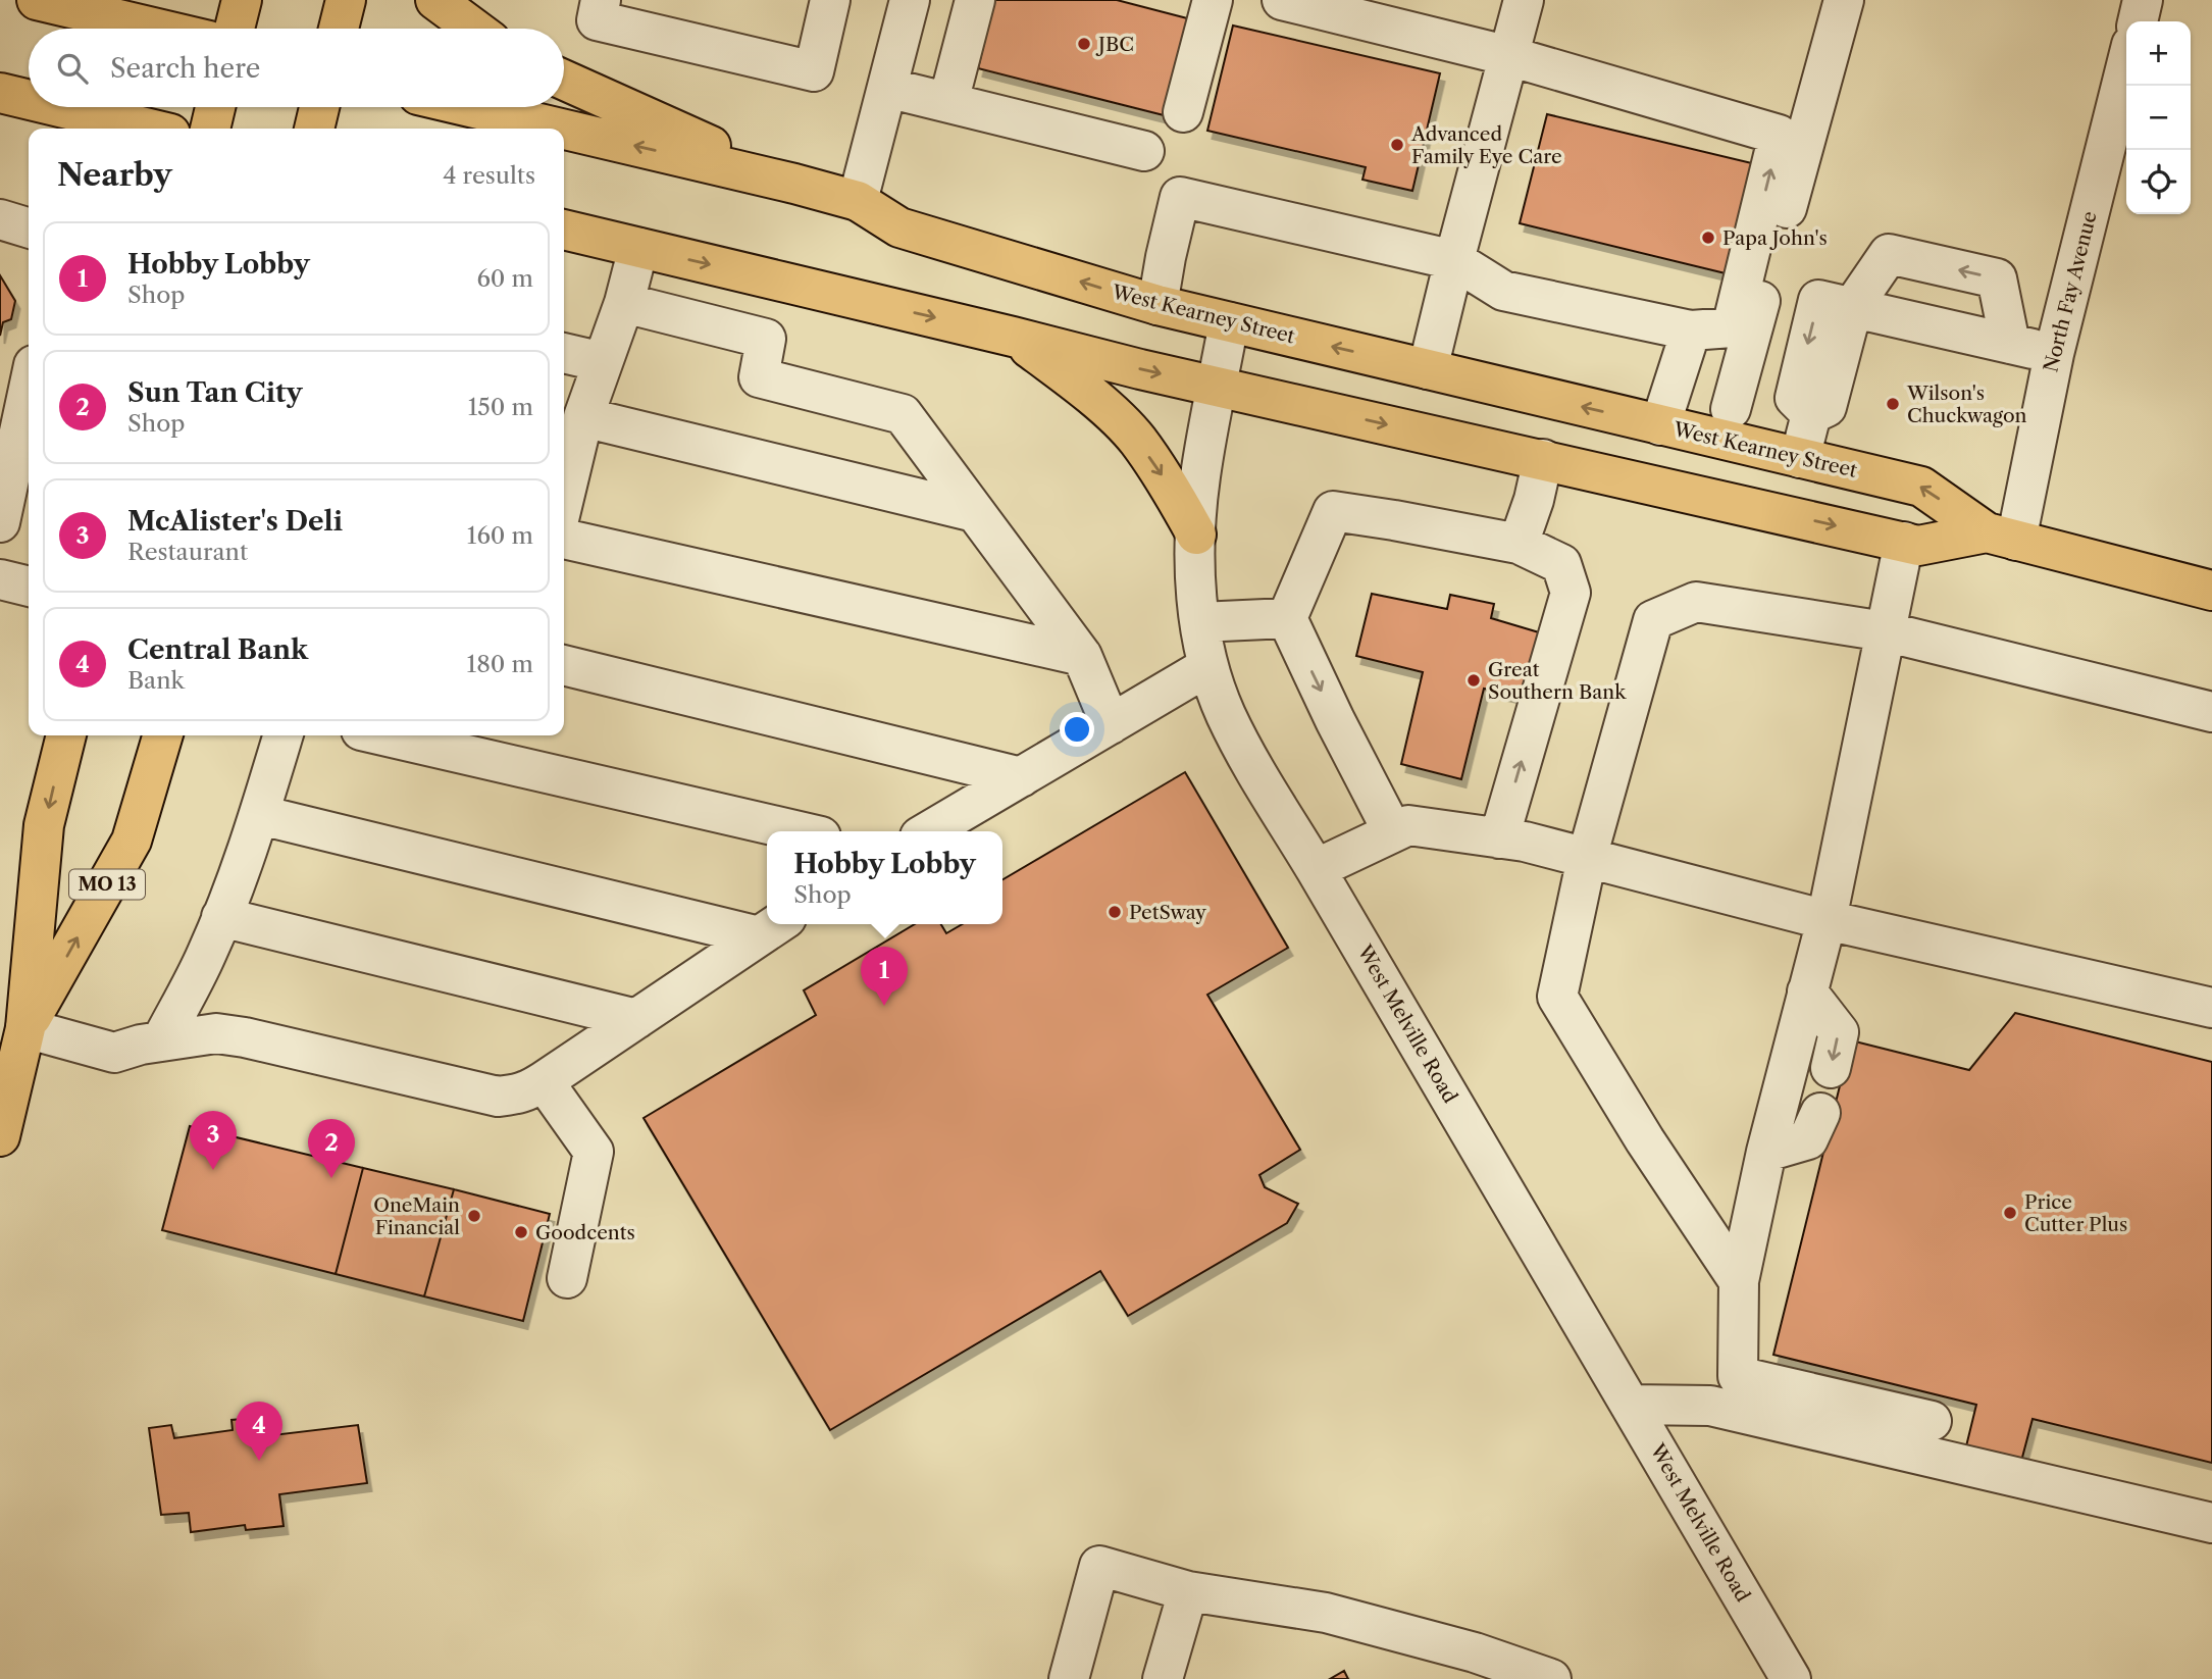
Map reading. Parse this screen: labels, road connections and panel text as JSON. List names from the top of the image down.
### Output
{
  "streets": {
    "main road": ["West Kearney Street", "MO 13"],
    "street": ["North Fay Avenue", "West Melville Road"]
  },
  "crossings": [
    ["North Fay Avenue", "West Kearney Street"],
    ["West Kearney Street", "West Melville Road"]
  ],
  "places": [
    "JBC",
    "Advanced Family Eye Care",
    "Papa John's",
    "Wilson's Chuckwagon",
    "Great Southern Bank",
    "PetSway",
    "Price Cutter Plus",
    "OneMain Financial",
    "Goodcents"
  ],
  "page": {
    "map_buttons": ["+", "−"],
    "search": "Search here",
    "heading": ["Nearby", "4 results"],
    "list": [
      {
        "mark": "1",
        "name": "Hobby Lobby",
        "note": "Shop",
        "value": "60 m"
      },
      {
        "mark": "2",
        "name": "Sun Tan City",
        "note": "Shop",
        "value": "150 m"
      },
      {
        "mark": "3",
        "name": "McAlister's Deli",
        "note": "Restaurant",
        "value": "160 m"
      },
      {
        "mark": "4",
        "name": "Central Bank",
        "note": "Bank",
        "value": "180 m"
      }
    ],
    "popup": ["Hobby Lobby", "Shop"],
    "pins": [
      "1",
      "3",
      "2",
      "4"
    ]
  }
}
